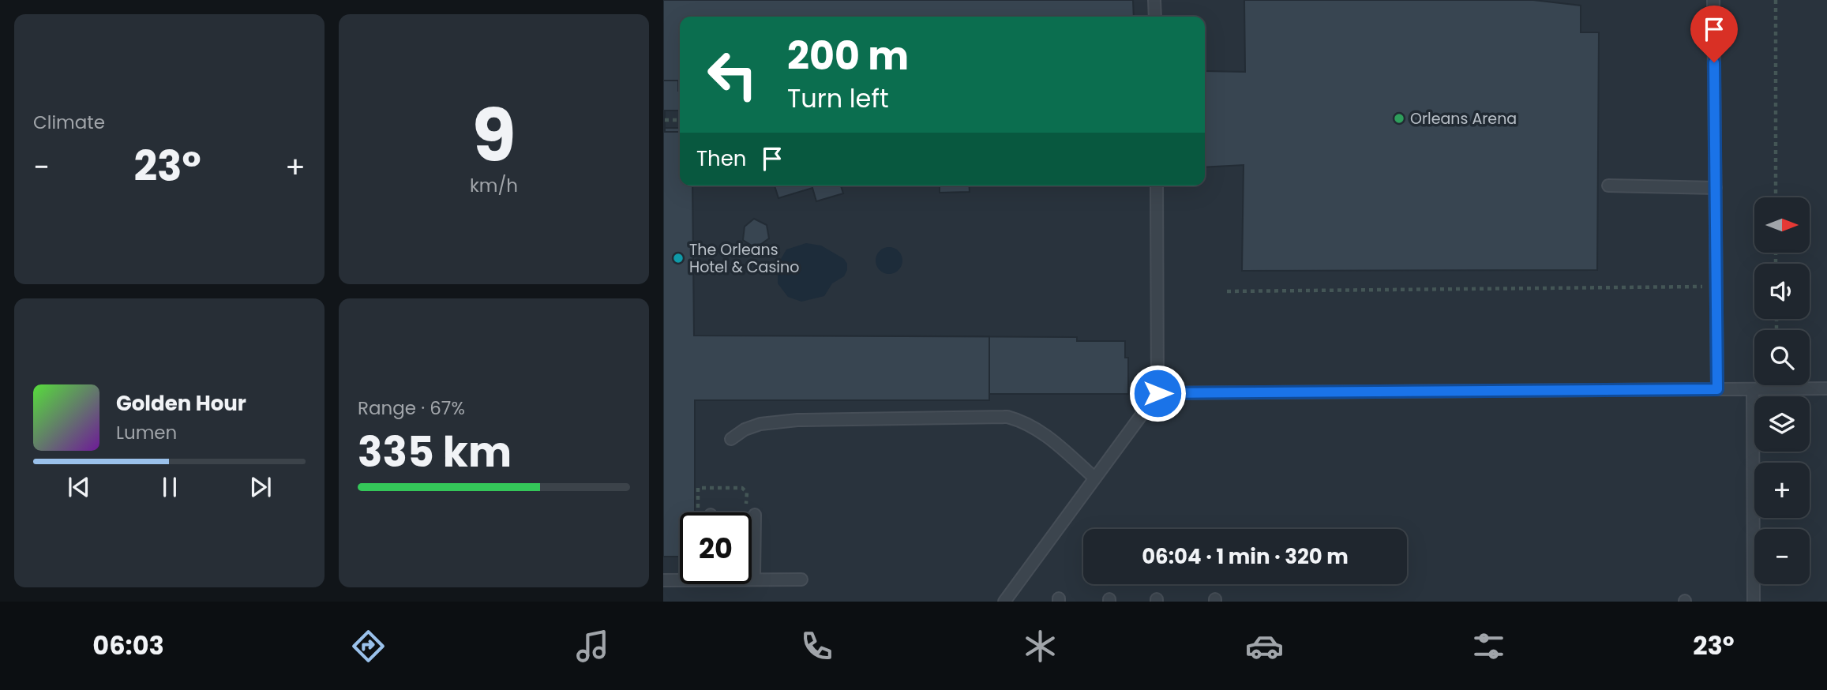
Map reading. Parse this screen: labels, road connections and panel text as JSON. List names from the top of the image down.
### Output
{
  "places": ["Orleans Arena", "The Orleans Hotel & Casino"],
  "north": "right",
  "page": {
    "tile": [
      "Climate",
      ["9", "km/h"],
      ["Range · 67%", "335 km"]
    ],
    "turn": ["200 m", "Turn left"],
    "then": "Then",
    "heat": ["−", "23°", "+"],
    "map_buttons": ["+", "−"],
    "song": ["Golden Hour", "Lumen"],
    "limit": "20",
    "trip": "06:04 · 1 min · 320 m",
    "tabs": ["06:03", "23°"]
  }
}
